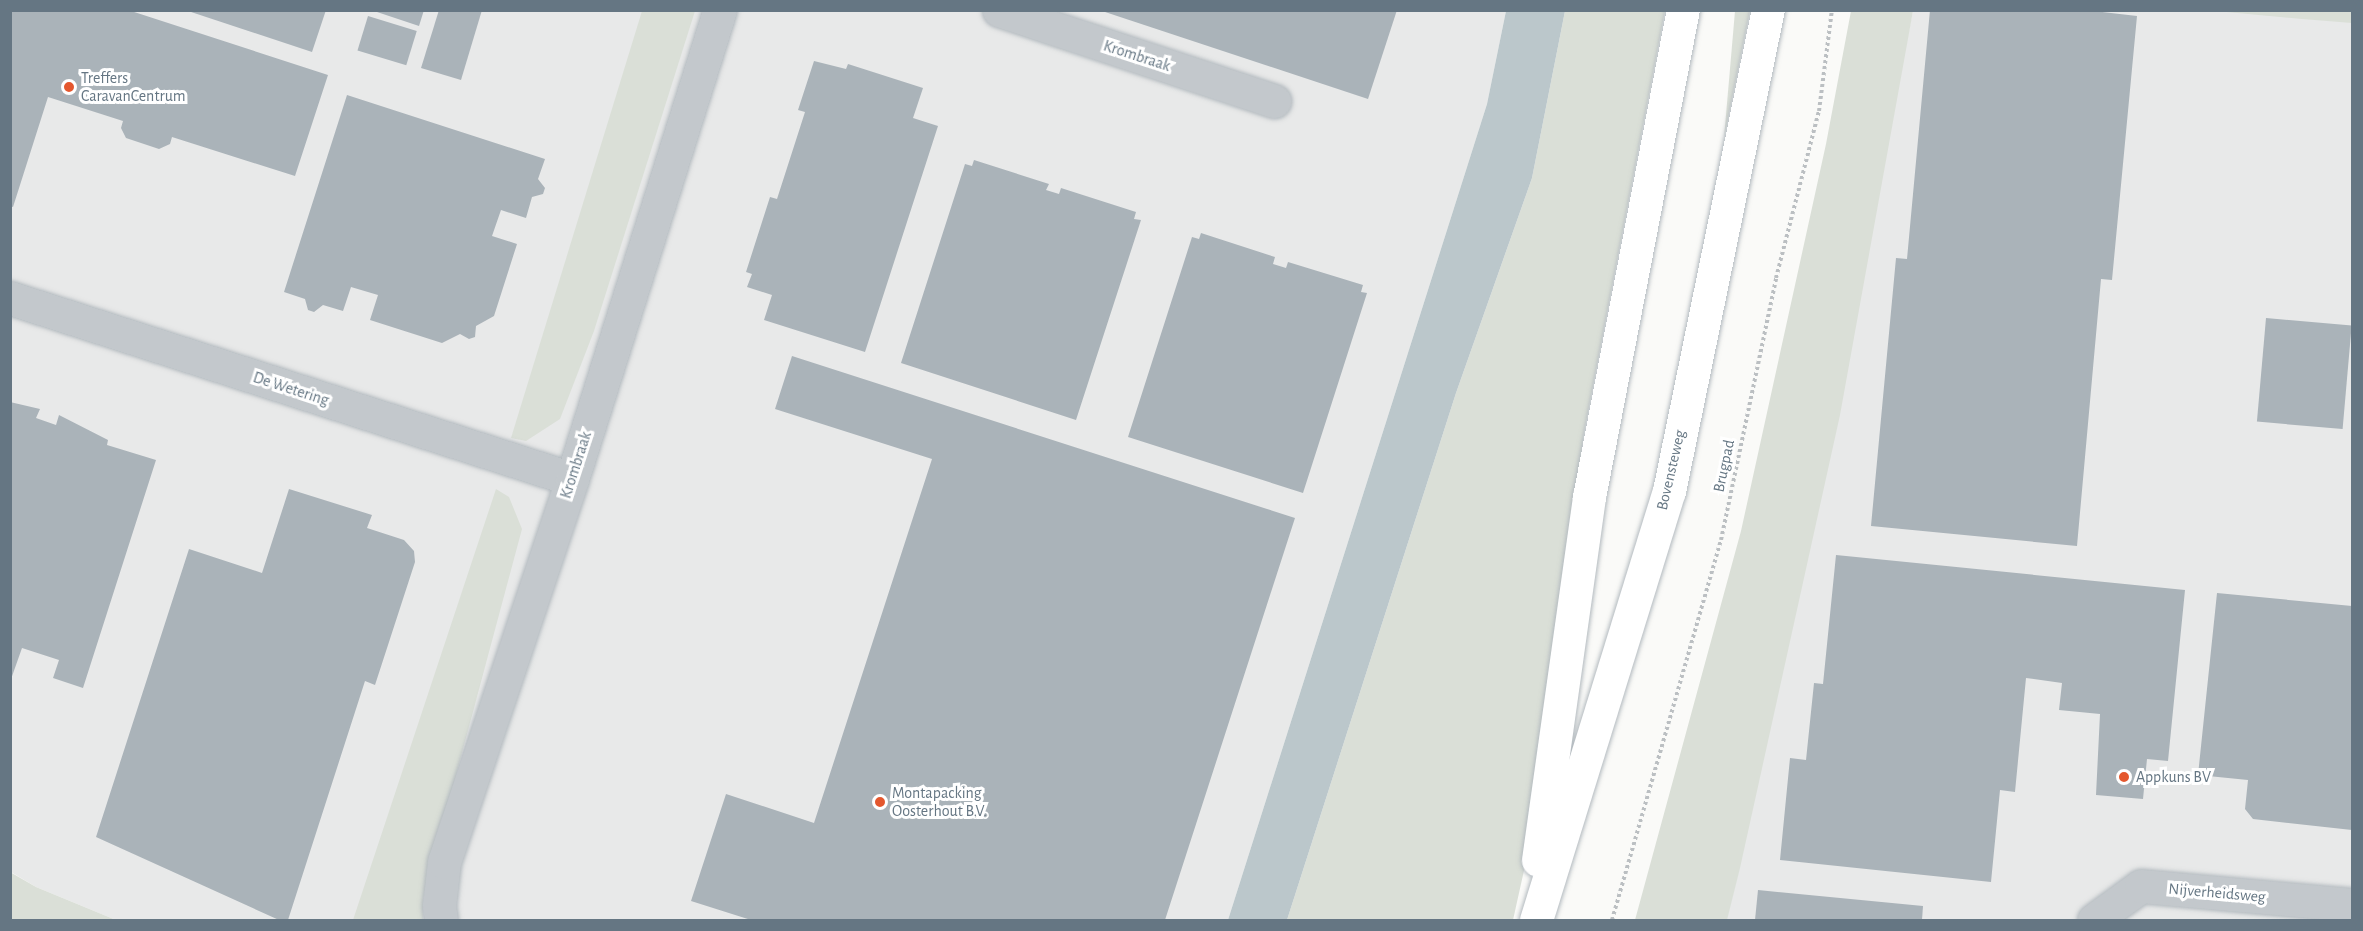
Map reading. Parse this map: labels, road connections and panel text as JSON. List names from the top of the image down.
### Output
{
  "streets": {
    "main road": ["Bovensteweg"],
    "street": ["Krombraak", "De Wetering", "Nijverheidsweg"],
    "path": ["Brugpad"]
  },
  "crossings": [
    ["Krombraak", "De Wetering"]
  ],
  "places": ["Treffers CaravanCentrum", "Appkuns BV", "Montapacking Oosterhout B.V."]
}
